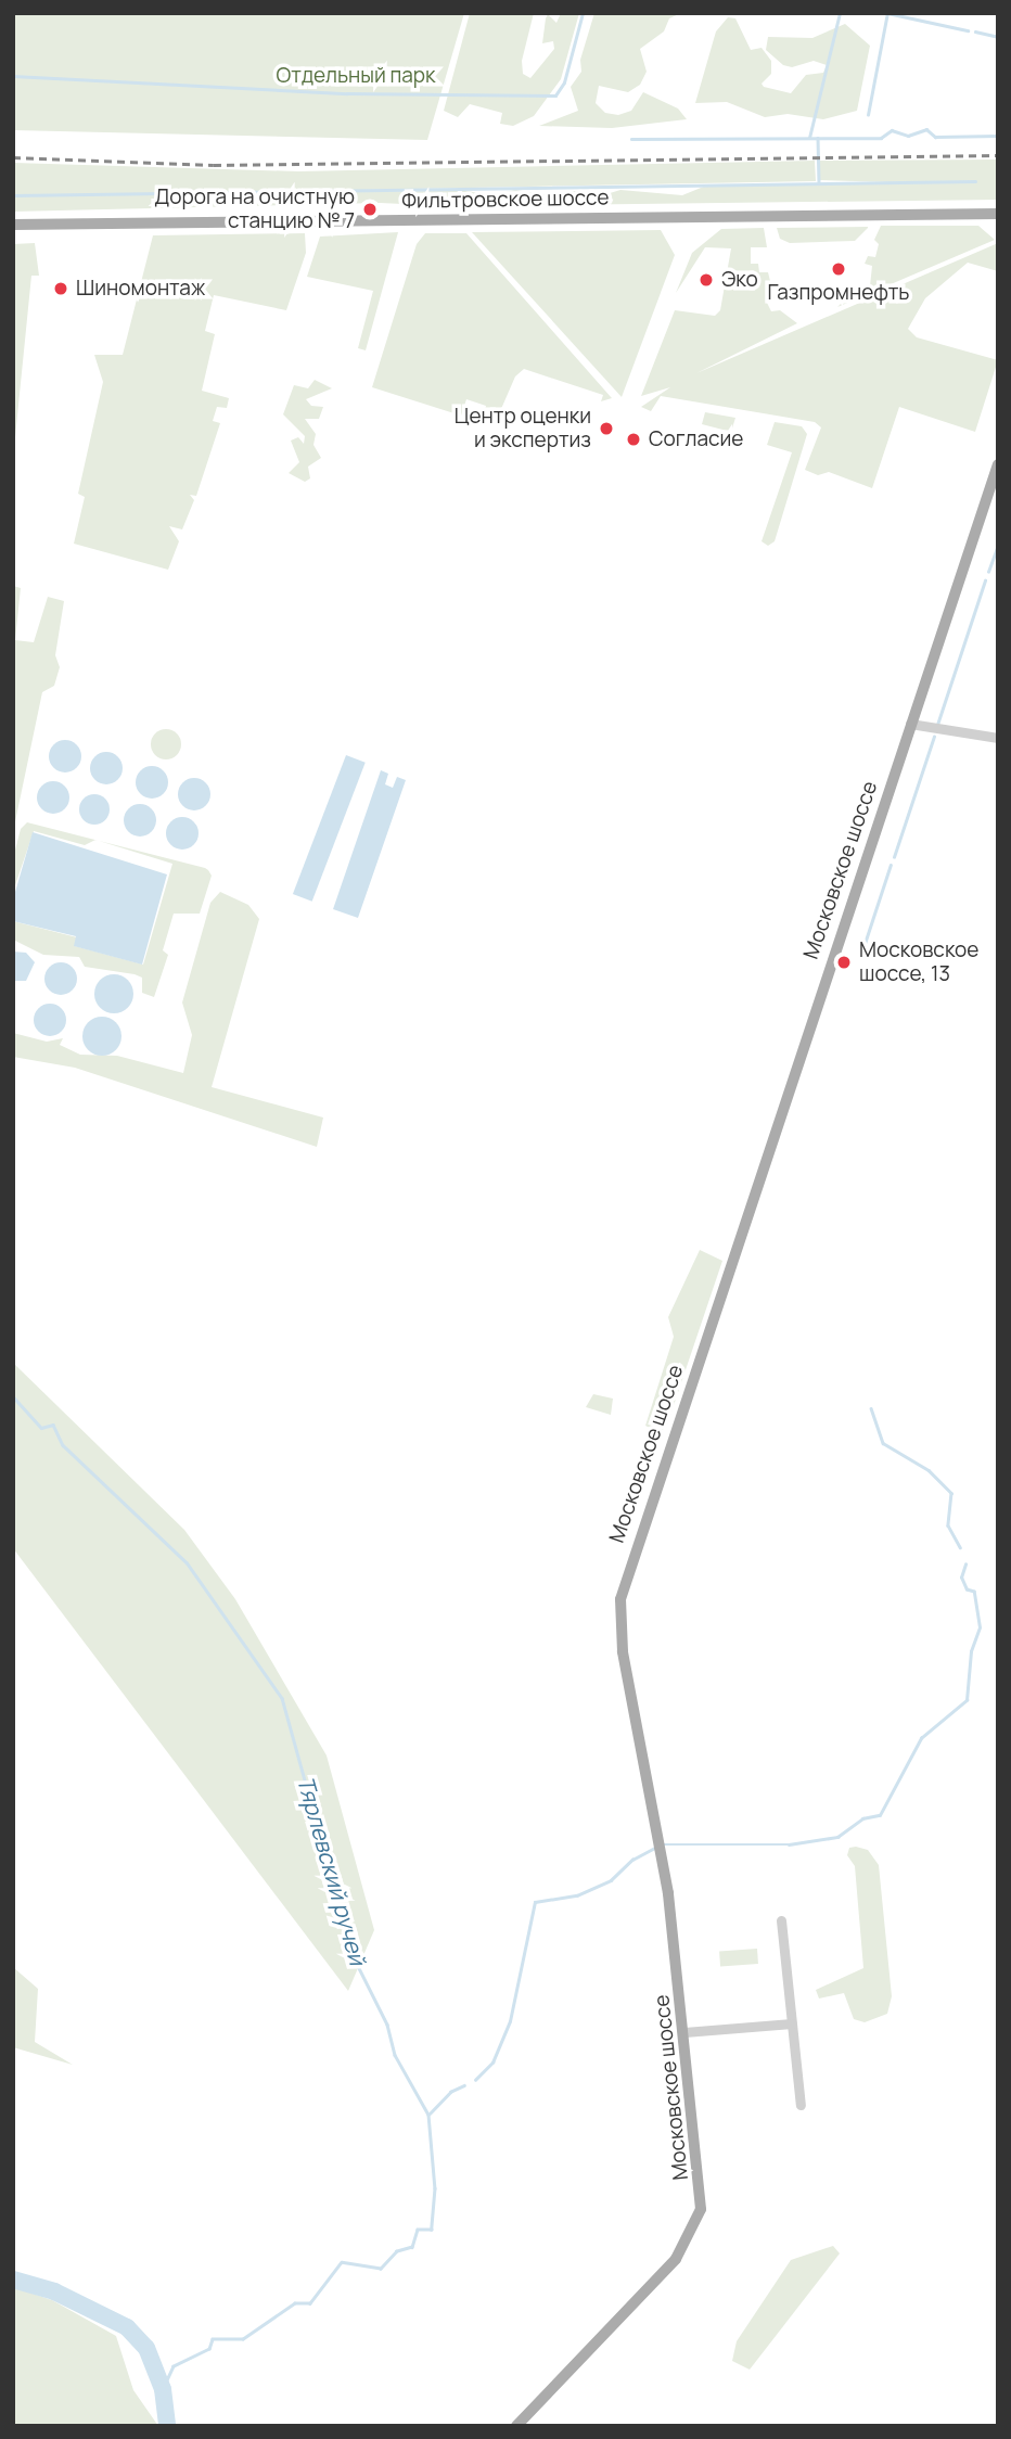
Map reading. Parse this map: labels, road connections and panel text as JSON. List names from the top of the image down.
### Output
{
  "streets": {
    "main road": ["Фильтровское шоссе", "Московское шоссе"]
  },
  "water": ["Тярлевский ручей"],
  "parks": ["Отдельный парк"],
  "places": [
    "Дорога на очистную станцию № 7",
    "Газпромнефть",
    "Эко",
    "Шиномонтаж",
    "Центр оценки и экспертиз",
    "Согласие",
    "Московское шоссе, 13"
  ]
}
